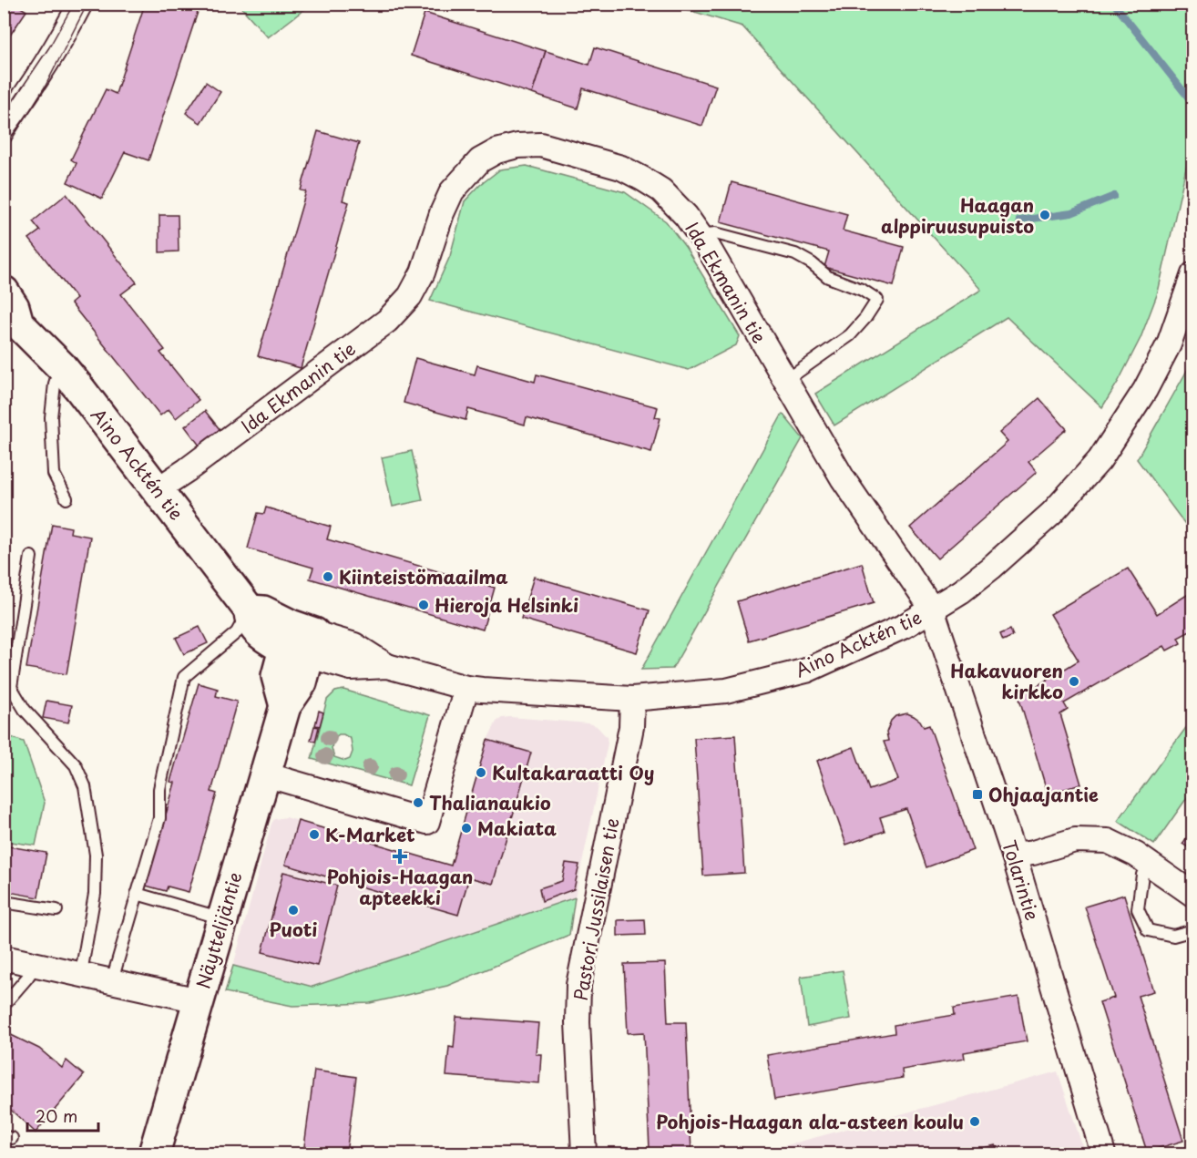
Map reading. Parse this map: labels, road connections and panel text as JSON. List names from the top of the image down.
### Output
{
  "streets": {
    "main road": ["Aino Acktén tie", "Näyttelijäntie"],
    "street": ["Ida Ekmanin tie", "Tolarintie", "Pastori Jussilaisen tie"]
  },
  "crossings": [
    ["Ida Ekmanin tie", "Aino Acktén tie"],
    ["Ida Ekmanin tie", "Tolarintie"],
    ["Aino Acktén tie", "Tolarintie"],
    ["Aino Acktén tie", "Pastori Jussilaisen tie"],
    ["Aino Acktén tie", "Näyttelijäntie"]
  ],
  "places": {
    "other": [
      "Haagan alppiruusupuisto",
      "Kiinteistömaailma",
      "Hieroja Helsinki",
      "Hakavuoren kirkko",
      "Kultakaraatti Oy",
      "Thalianaukio",
      "Makiata",
      "K-Market",
      "Puoti",
      "Pohjois-Haagan ala-asteen koulu"
    ],
    "transit": ["Ohjaajantie"],
    "health": ["Pohjois-Haagan apteekki"]
  },
  "scale_bar": "20 m"
}
